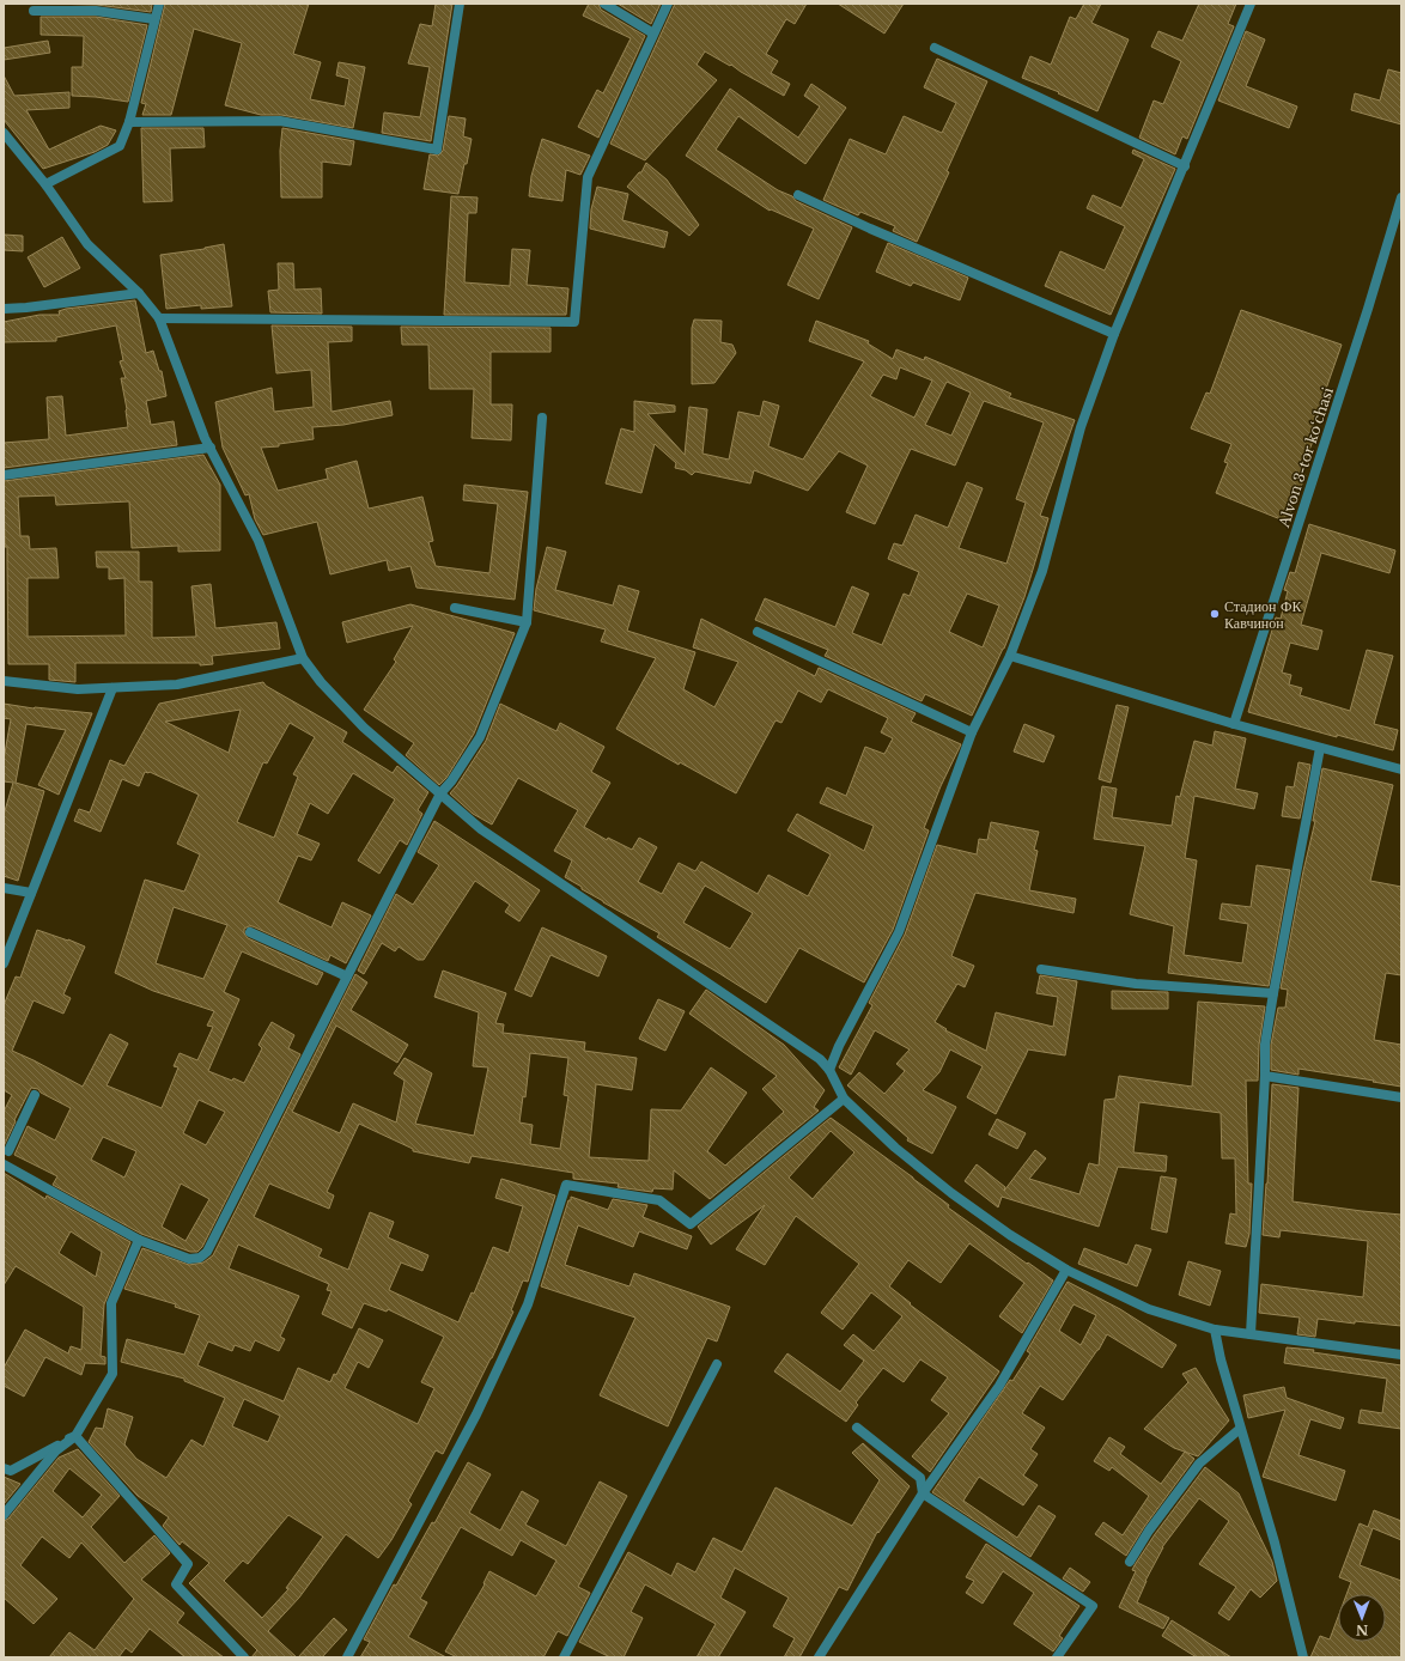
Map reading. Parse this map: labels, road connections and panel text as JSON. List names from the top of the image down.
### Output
{
  "streets": {
    "street": ["Alvon 3-tor ko‘chasi"]
  },
  "places": ["Стадион ФК Кавчинон"],
  "north": "bottom"
}
